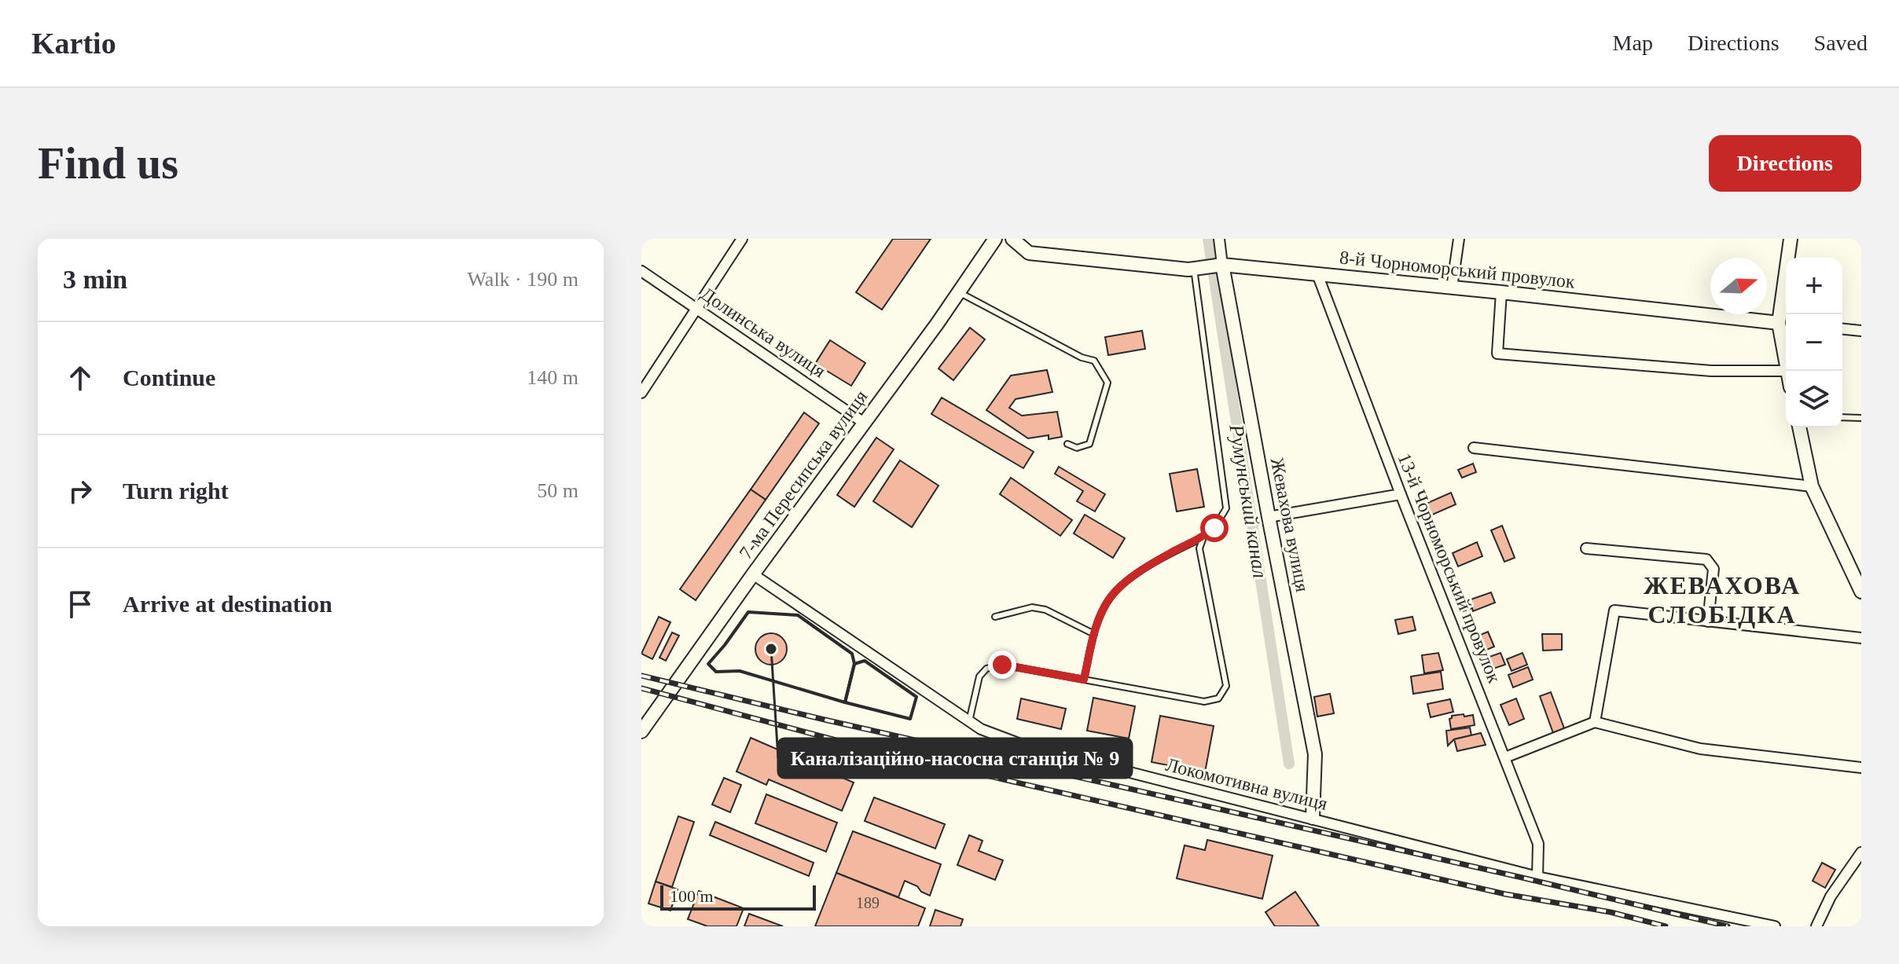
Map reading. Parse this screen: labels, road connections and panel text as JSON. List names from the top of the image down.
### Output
{
  "streets": {
    "street": [
      "8-й Чорноморський провулок",
      "Долинська вулиця",
      "7-ма Пересипська вулиця",
      "Жевахова вулиця",
      "13-й Чорноморський провулок",
      "Локомотивна вулиця"
    ]
  },
  "crossings": [
    ["8-й Чорноморський провулок", "Жевахова вулиця"],
    ["8-й Чорноморський провулок", "13-й Чорноморський провулок"],
    ["Долинська вулиця", "7-ма Пересипська вулиця"],
    ["7-ма Пересипська вулиця", "Локомотивна вулиця"],
    ["Жевахова вулиця", "Локомотивна вулиця"],
    ["13-й Чорноморський провулок", "Локомотивна вулиця"]
  ],
  "districts": ["ЖЕВАХОВА СЛОБІДКА"],
  "water": ["Румунський канал"],
  "places": ["Каналізаційно-насосна станція № 9"],
  "house_numbers": ["189"],
  "scale_bar": "100 m",
  "north": "right",
  "page": {
    "header": "Kartio",
    "nav": ["Map", "Directions", "Saved"],
    "buttons": "Directions",
    "title": "Find us",
    "heading": ["3 min", "Walk · 190 m"],
    "map_buttons": ["+", "−"],
    "list": [
      ["Continue", "140 m"],
      ["Turn right", "50 m"],
      "Arrive at destination"
    ],
    "scale": "100 m"
  }
}
